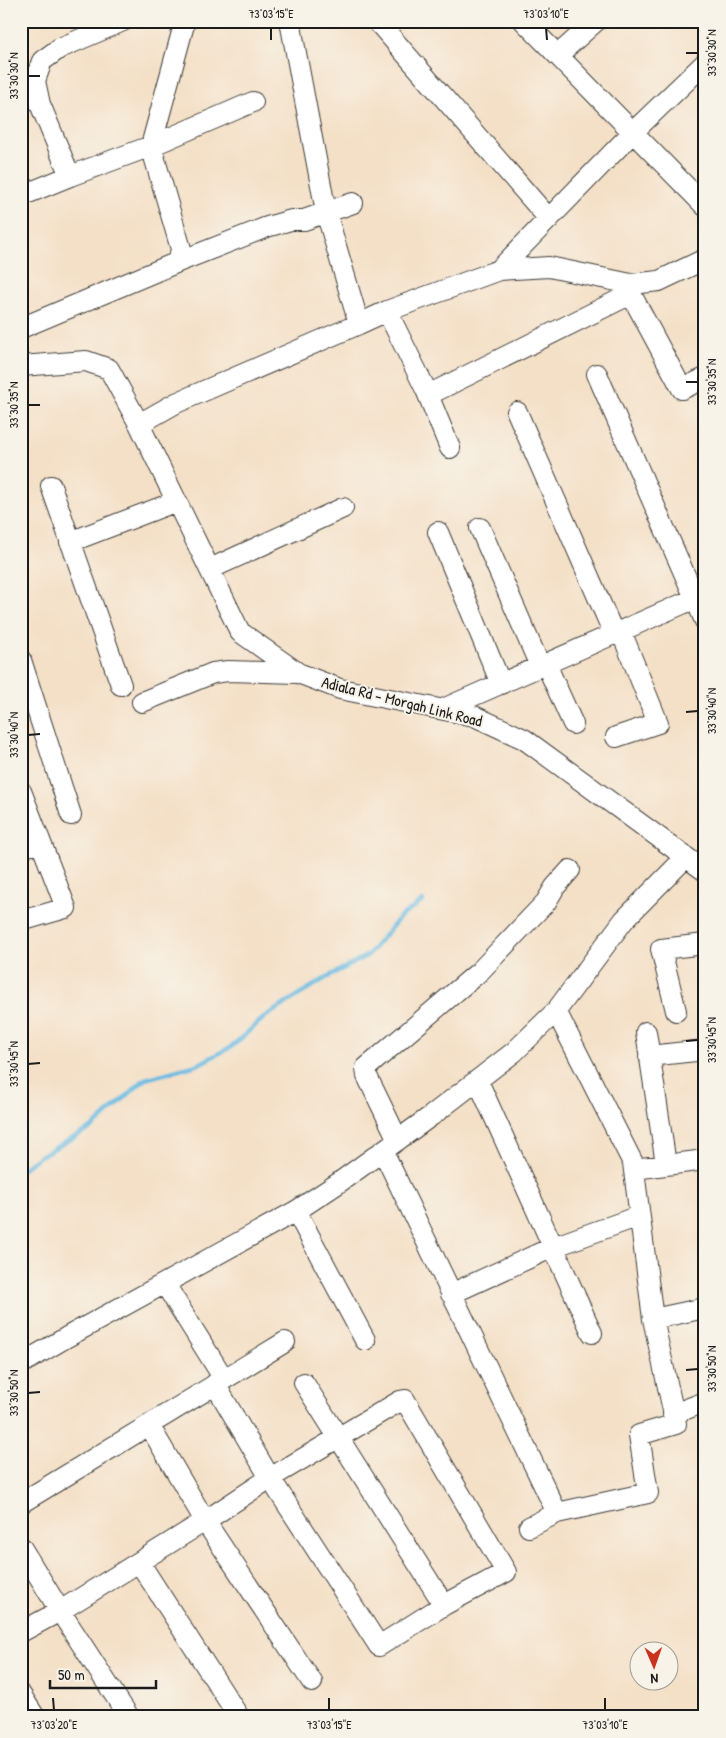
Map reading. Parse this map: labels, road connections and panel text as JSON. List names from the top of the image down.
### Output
{
  "streets": {
    "street": ["Adiala Rd - Morgah Link Road"]
  },
  "scale_bar": "50 m",
  "north": "bottom",
  "coordinates": [
    "73°03'15\"E",
    "73°03'10\"E",
    "33°30'30\"N",
    "33°30'35\"N",
    "33°30'40\"N",
    "33°30'45\"N",
    "33°30'50\"N",
    "73°03'20\"E"
  ]
}
